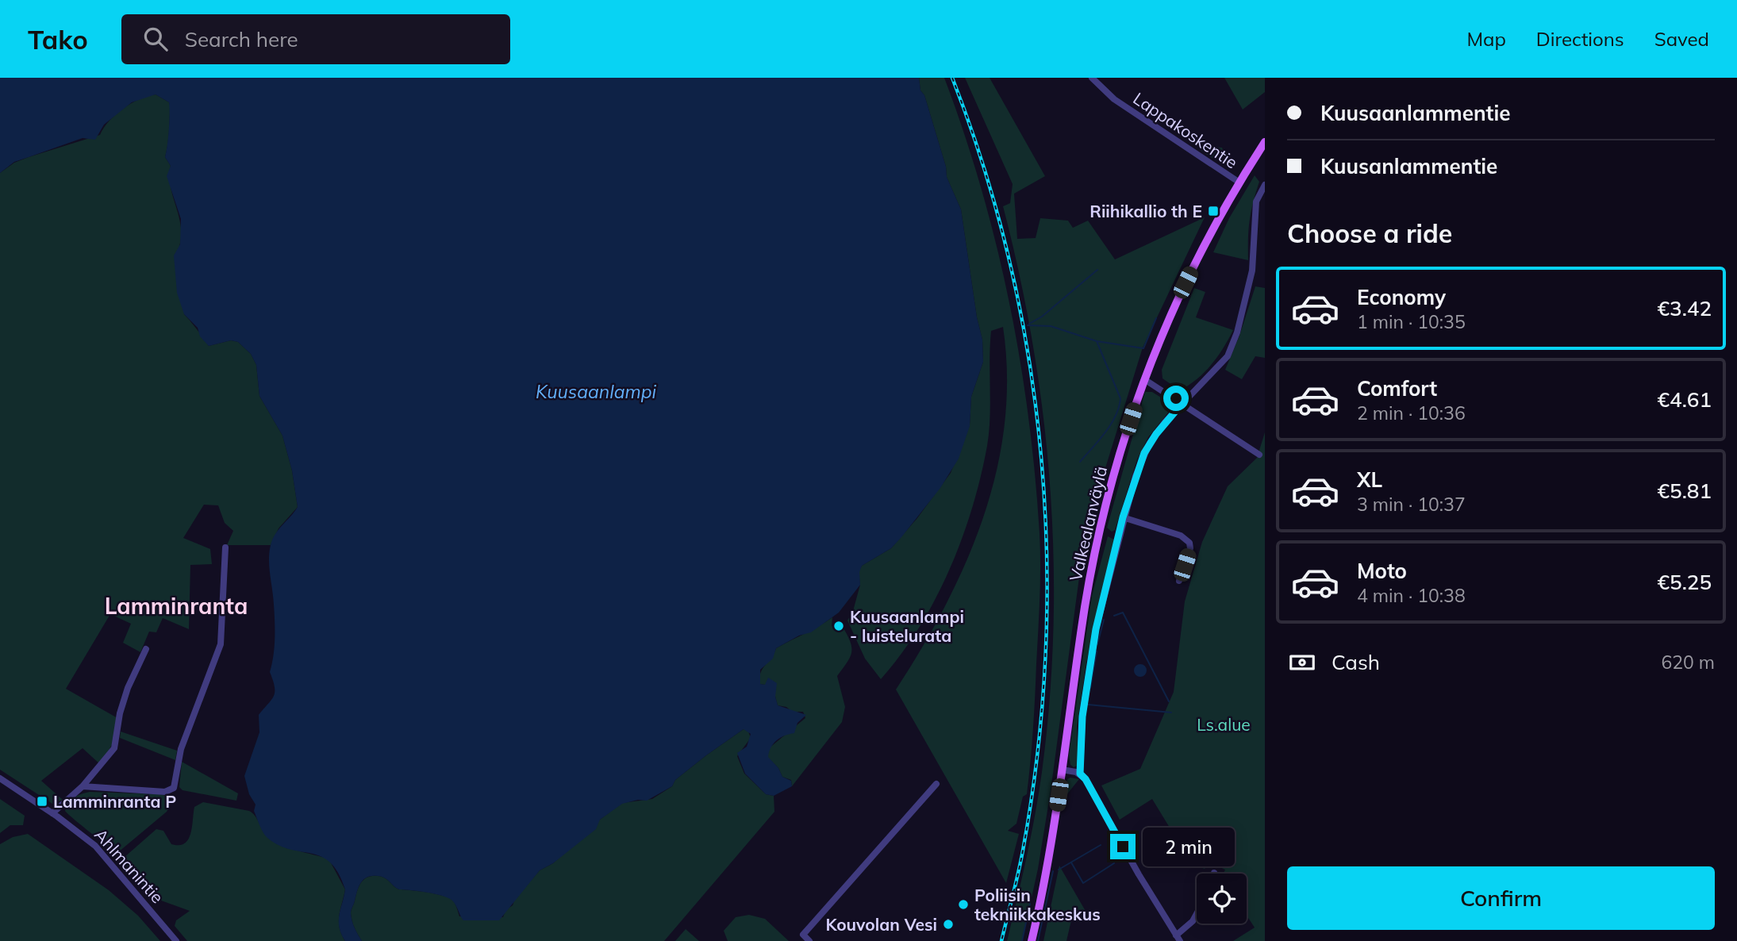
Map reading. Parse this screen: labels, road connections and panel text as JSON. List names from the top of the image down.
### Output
{
  "streets": {
    "main road": ["Valkealanväylä"],
    "street": ["Lappakoskentie", "Ahlmanintie"]
  },
  "crossings": [
    ["Lappakoskentie", "Valkealanväylä"]
  ],
  "districts": ["Lamminranta"],
  "water": ["Kuusaanlampi"],
  "parks": ["Ls.alue"],
  "places": {
    "transit": ["Riihikallio th E", "Lamminranta P"],
    "other": ["Kuusaanlampi - luistelurata", "Poliisin tekniikkakeskus", "Kouvolan Vesi"]
  },
  "page": {
    "header": "Tako",
    "search": "Search here",
    "nav": ["Map", "Directions", "Saved"],
    "banner": ["Kuusaanlammentie", "Kuusanlammentie"],
    "heading": "Choose a ride",
    "list": [
      {
        "name": "Economy",
        "note": "1 min · 10:35",
        "value": "€3.42"
      },
      {
        "name": "Comfort",
        "note": "2 min · 10:36",
        "value": "€4.61"
      },
      {
        "name": "XL",
        "note": "3 min · 10:37",
        "value": "€5.81"
      },
      {
        "name": "Moto",
        "note": "4 min · 10:38",
        "value": "€5.25"
      }
    ],
    "pay": ["Cash", "620 m"],
    "bubble": "2 min",
    "buttons": "Confirm"
  }
}
